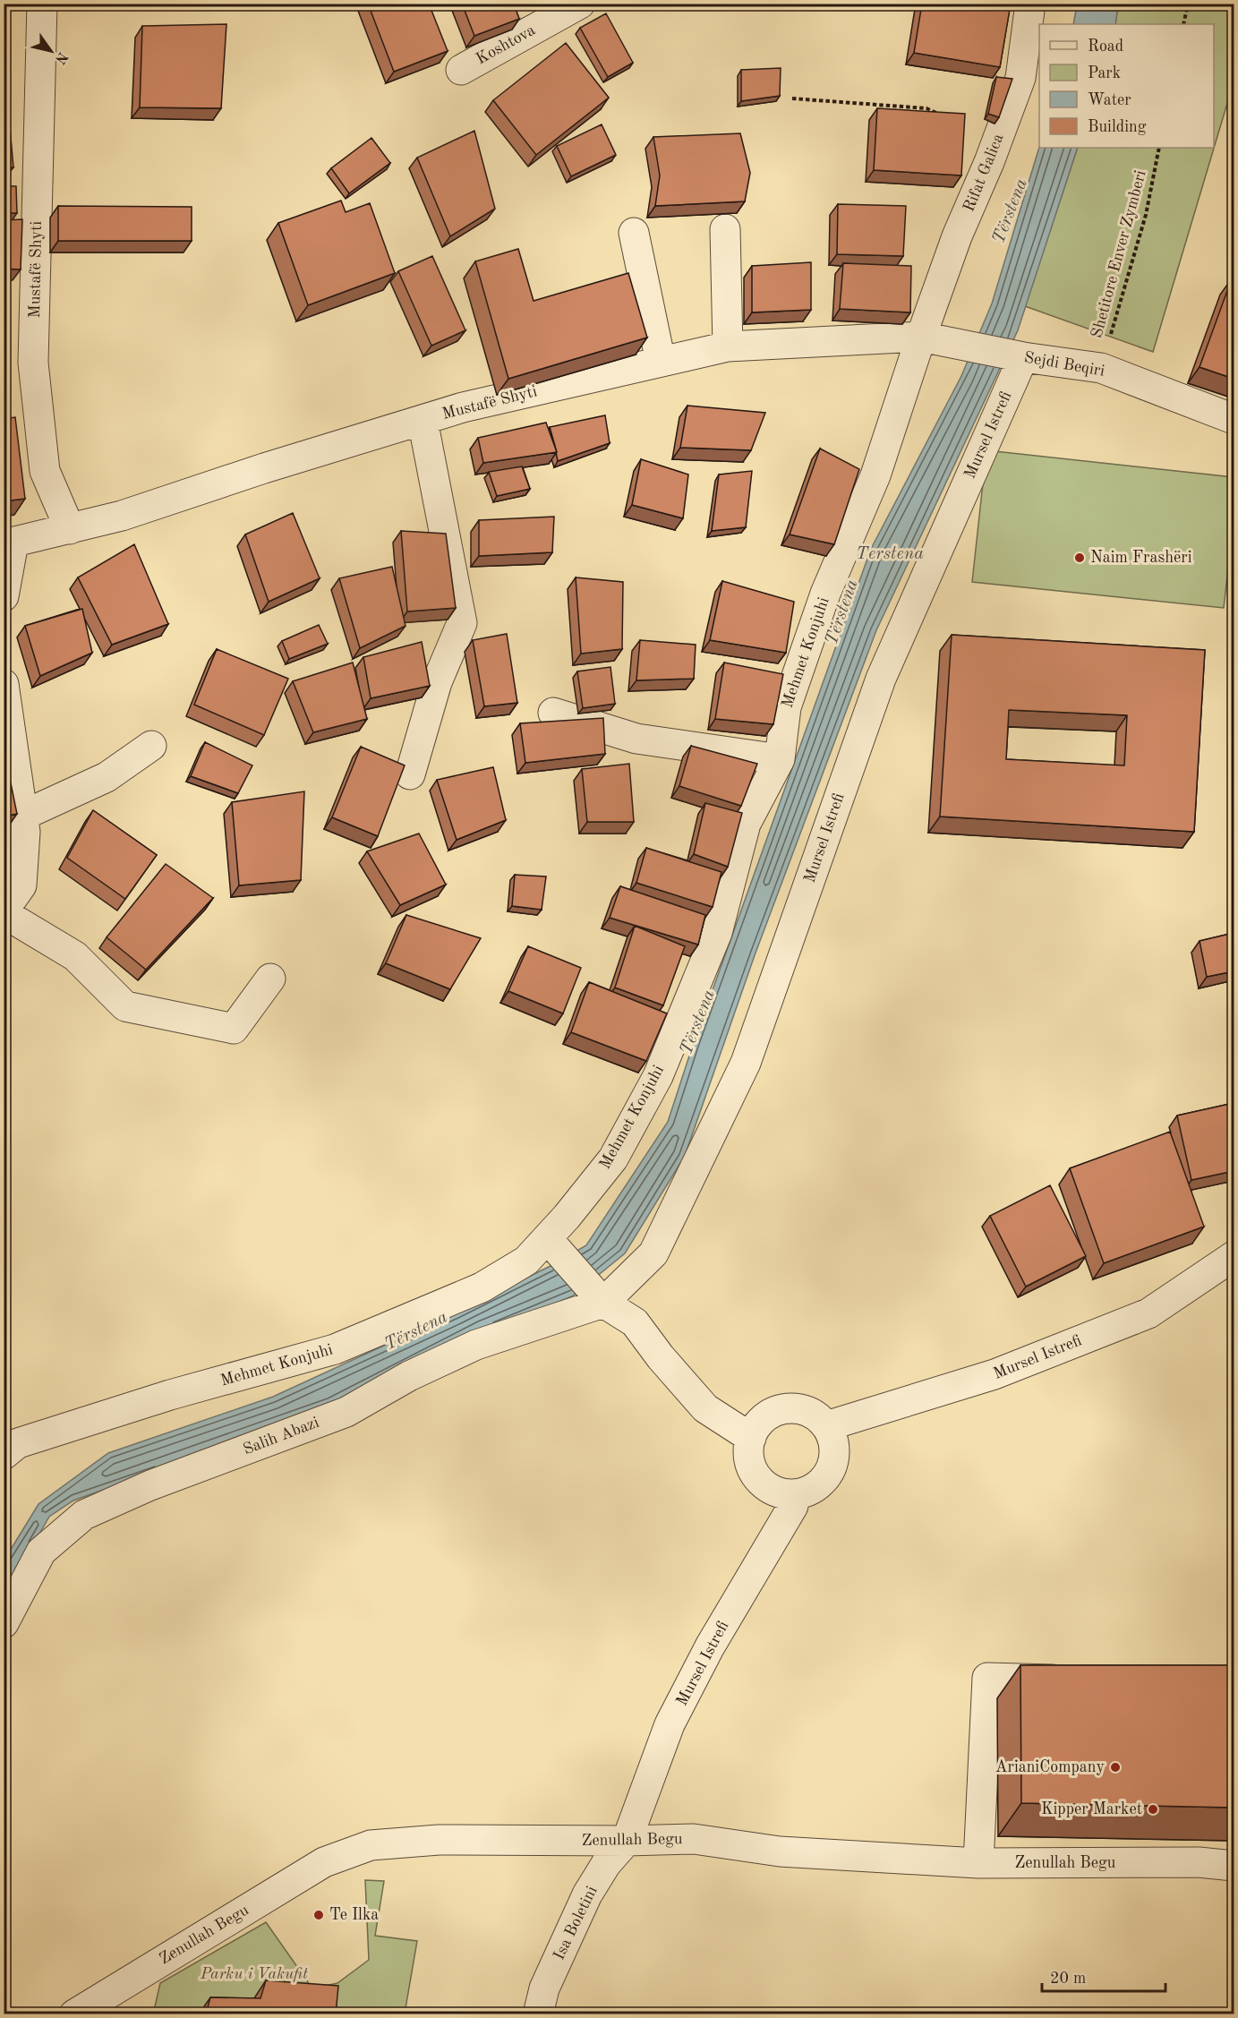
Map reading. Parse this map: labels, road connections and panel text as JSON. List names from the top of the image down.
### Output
{
  "streets": {
    "street": [
      "Koshtova",
      "Rifat Galica",
      "Mustafë Shyti",
      "Sejdi Beqiri",
      "Mursel Istrefi",
      "Mehmet Konjuhi",
      "Salih Abazi",
      "Zenullah Begu",
      "Isa Boletini"
    ],
    "path": ["Shetitore Enver Zymberi"]
  },
  "crossings": [
    ["Rifat Galica", "Mustafë Shyti"],
    ["Rifat Galica", "Sejdi Beqiri"],
    ["Rifat Galica", "Mehmet Konjuhi"],
    ["Shetitore Enver Zymberi", "Sejdi Beqiri"],
    ["Mustafë Shyti", "Sejdi Beqiri"],
    ["Mustafë Shyti", "Mehmet Konjuhi"],
    ["Sejdi Beqiri", "Mursel Istrefi"],
    ["Sejdi Beqiri", "Mehmet Konjuhi"],
    ["Mursel Istrefi", "Salih Abazi"],
    ["Mursel Istrefi", "Zenullah Begu"],
    ["Mursel Istrefi", "Isa Boletini"],
    ["Zenullah Begu", "Isa Boletini"]
  ],
  "water": ["Tërstena", "Terstena"],
  "parks": ["Parku i Vakufit"],
  "places": [
    "Naim Frashëri",
    "ArianiCompany",
    "Kipper Market",
    "Te Ilka"
  ],
  "legend": [
    "Road",
    "Park",
    "Water",
    "Building"
  ],
  "scale_bar": "20 m",
  "north": "bottom right"
}
